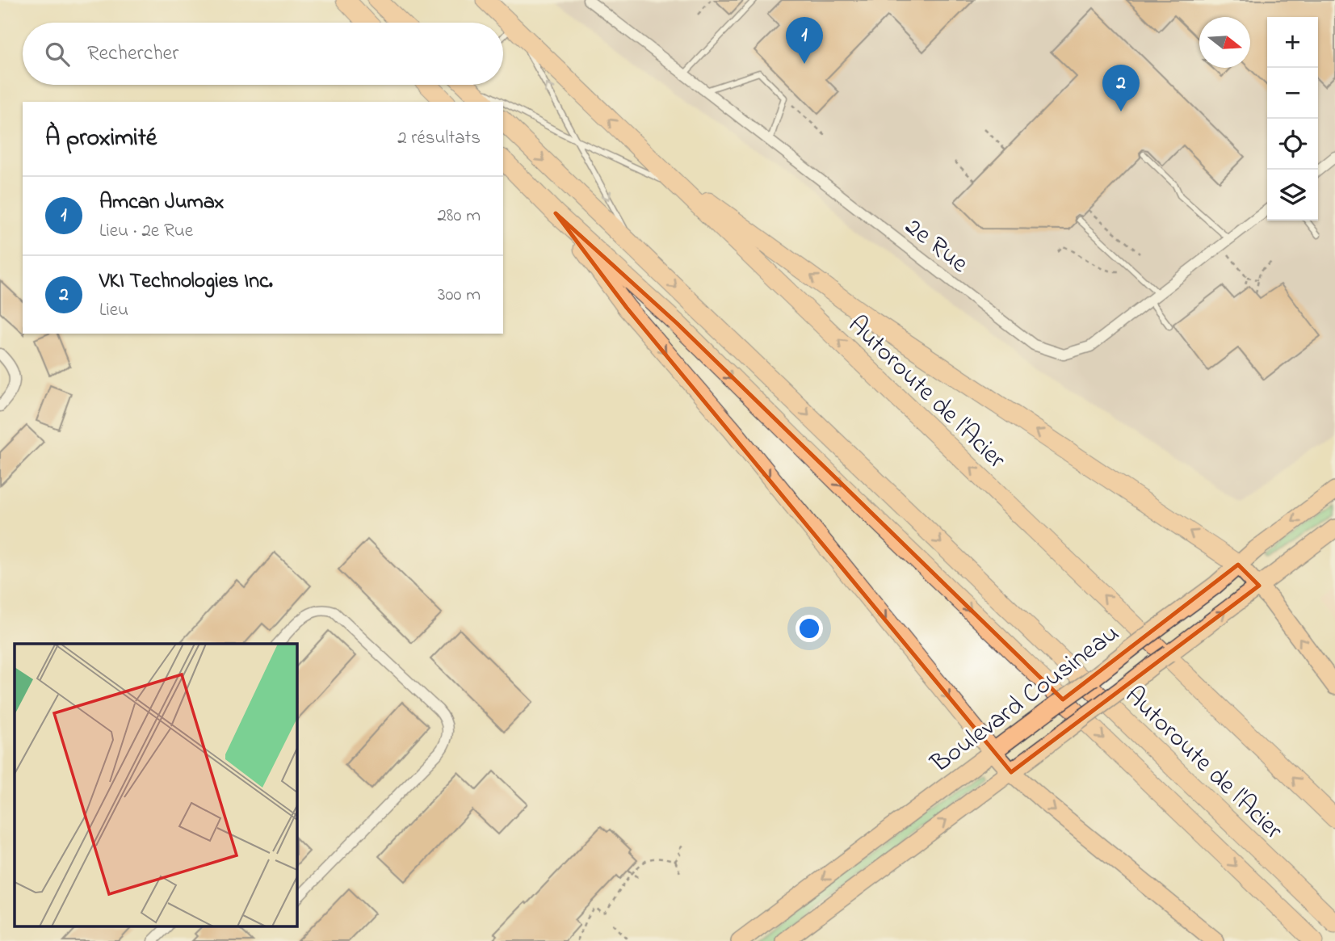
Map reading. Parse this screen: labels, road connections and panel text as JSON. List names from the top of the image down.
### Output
{
  "streets": {
    "highway": ["Autoroute de l'Acier"],
    "main road": ["Boulevard Cousineau"],
    "street": ["2e Rue"]
  },
  "north": "right",
  "page": {
    "map_buttons": ["+", "−"],
    "pins": ["1", "2"],
    "search": "Rechercher",
    "heading": ["À proximité", "2 résultats"],
    "list": [
      {
        "mark": "1",
        "name": "Amcan Jumax",
        "note": "Lieu · 2e Rue",
        "value": "280 m"
      },
      {
        "mark": "2",
        "name": "VKI Technologies Inc.",
        "note": "Lieu",
        "value": "300 m"
      }
    ]
  }
}
